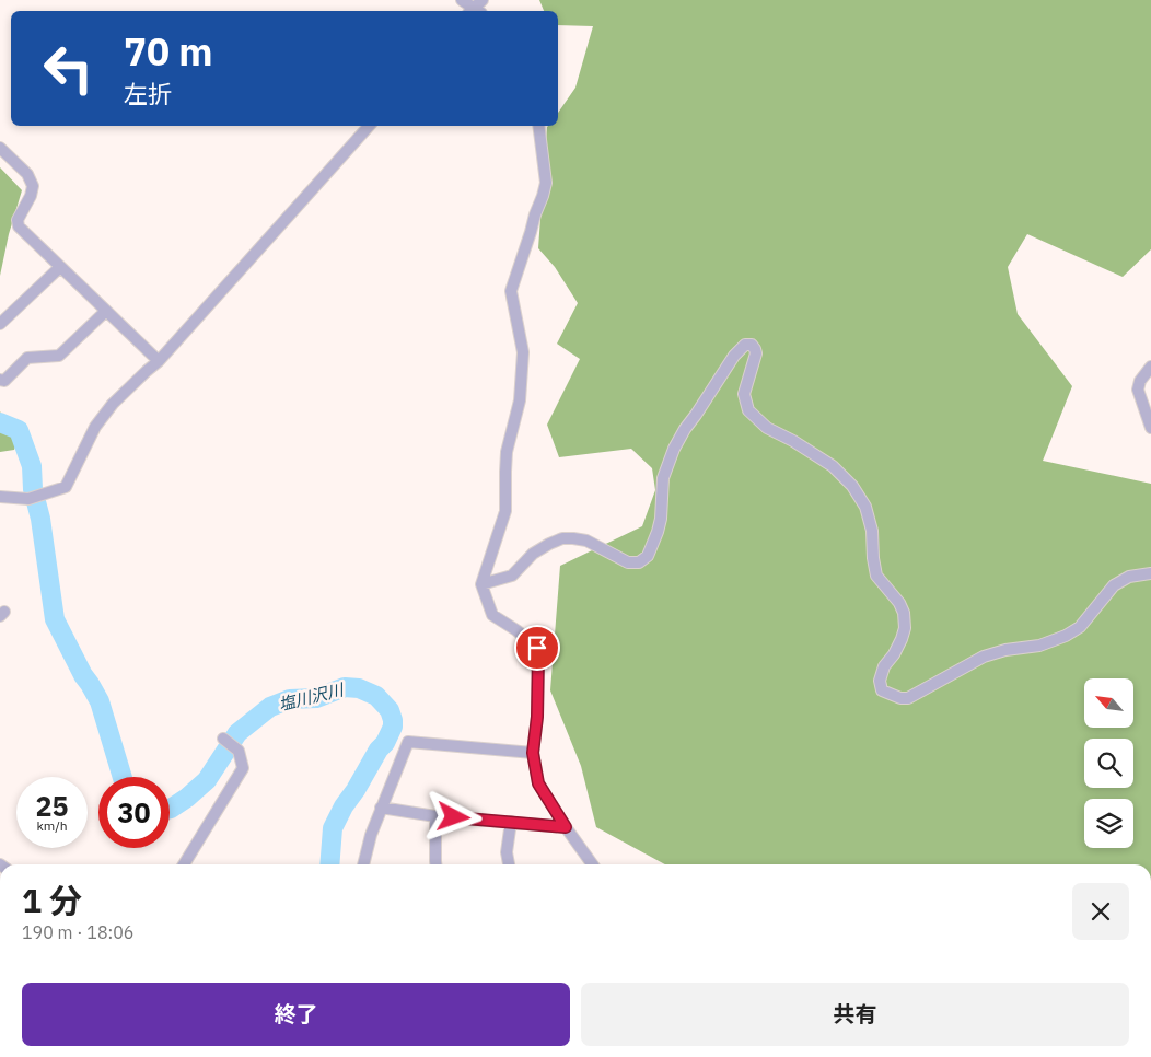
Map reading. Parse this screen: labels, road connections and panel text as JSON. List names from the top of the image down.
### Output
{
  "water": ["塩川沢川"],
  "north": "top left",
  "page": {
    "turn": ["70 m", "左折"],
    "speed": "25 km/h",
    "limit": "30",
    "heading": ["1 分", "190 m · 18:06"],
    "buttons": ["終了", "共有"]
  }
}
